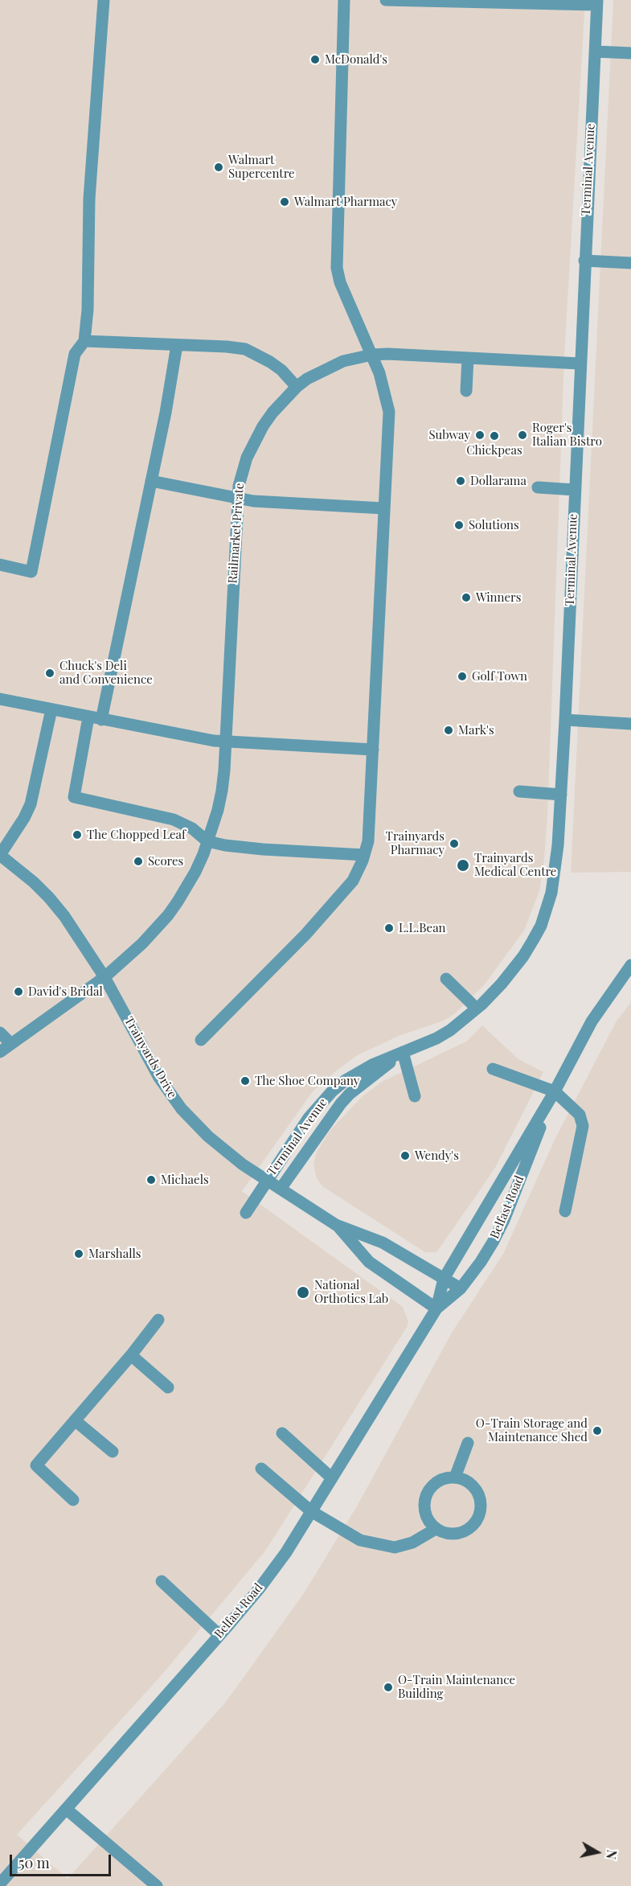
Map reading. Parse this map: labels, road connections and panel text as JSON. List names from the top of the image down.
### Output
{
  "streets": {
    "street": [
      "Terminal Avenue",
      "Railmarket Private",
      "Trainyards Drive",
      "Belfast Road"
    ]
  },
  "crossings": [
    ["Terminal Avenue", "Railmarket Private"],
    ["Terminal Avenue", "Trainyards Drive"],
    ["Railmarket Private", "Trainyards Drive"],
    ["Trainyards Drive", "Belfast Road"]
  ],
  "places": [
    "McDonald's",
    "Walmart Supercentre",
    "Walmart Pharmacy",
    "Subway",
    "Roger's Italian Bistro",
    "Chickpeas",
    "Dollarama",
    "Solutions",
    "Winners",
    "Chuck's Deli and Convenience",
    "Golf Town",
    "Mark's",
    "The Chopped Leaf",
    "Trainyards Pharmacy",
    "Scores",
    "Trainyards Medical Centre",
    "L.L.Bean",
    "David's Bridal",
    "The Shoe Company",
    "Wendy's",
    "Michaels",
    "Marshalls",
    "National Orthotics Lab",
    "O-Train Storage and Maintenance Shed",
    "O-Train Maintenance Building"
  ],
  "scale_bar": "50 m",
  "north": "right"
}
